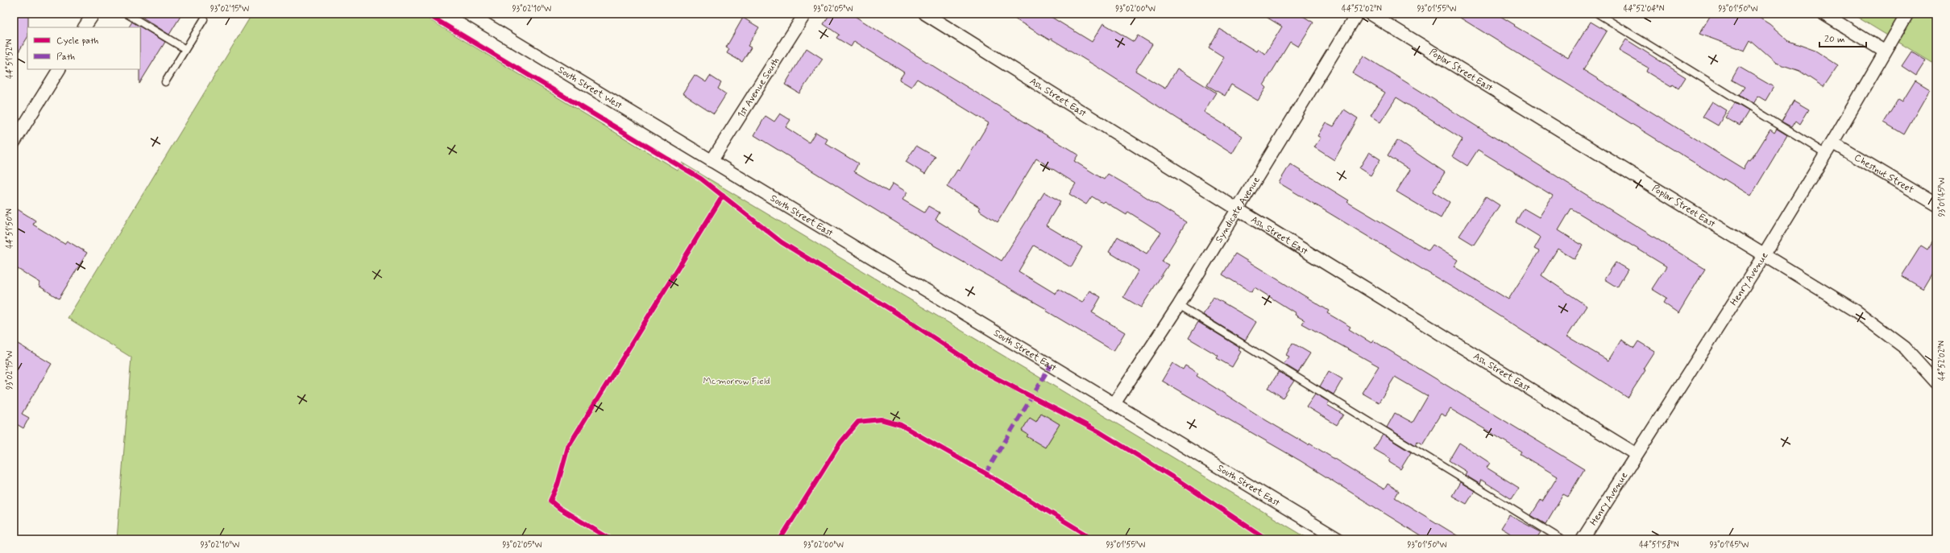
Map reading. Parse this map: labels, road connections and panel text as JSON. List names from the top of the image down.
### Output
{
  "streets": {
    "street": [
      "Poplar Street East",
      "South Street West",
      "1st Avenue South",
      "Ash Street East",
      "Chestnut Street",
      "Syndicate Avenue",
      "South Street East",
      "Henry Avenue"
    ]
  },
  "crossings": [
    ["Poplar Street East", "Henry Avenue"],
    ["South Street West", "1st Avenue South"],
    ["South Street West", "South Street East"],
    ["1st Avenue South", "South Street East"],
    ["Ash Street East", "Syndicate Avenue"],
    ["Ash Street East", "Henry Avenue"],
    ["Chestnut Street", "Henry Avenue"],
    ["Syndicate Avenue", "South Street East"]
  ],
  "parks": ["Mcmorrow Field"],
  "legend": ["Cycle path", "Path"],
  "scale_bar": "20 m",
  "coordinates": [
    "93°02'15\"W",
    "93°02'10\"W",
    "93°02'05\"W",
    "93°02'00\"W",
    "44°52'02\"N",
    "93°01'55\"W",
    "44°52'04\"N",
    "93°01'50\"W",
    "44°51'52\"N",
    "93°01'45\"W",
    "44°51'50\"N",
    "44°51'58\"N"
  ]
}
